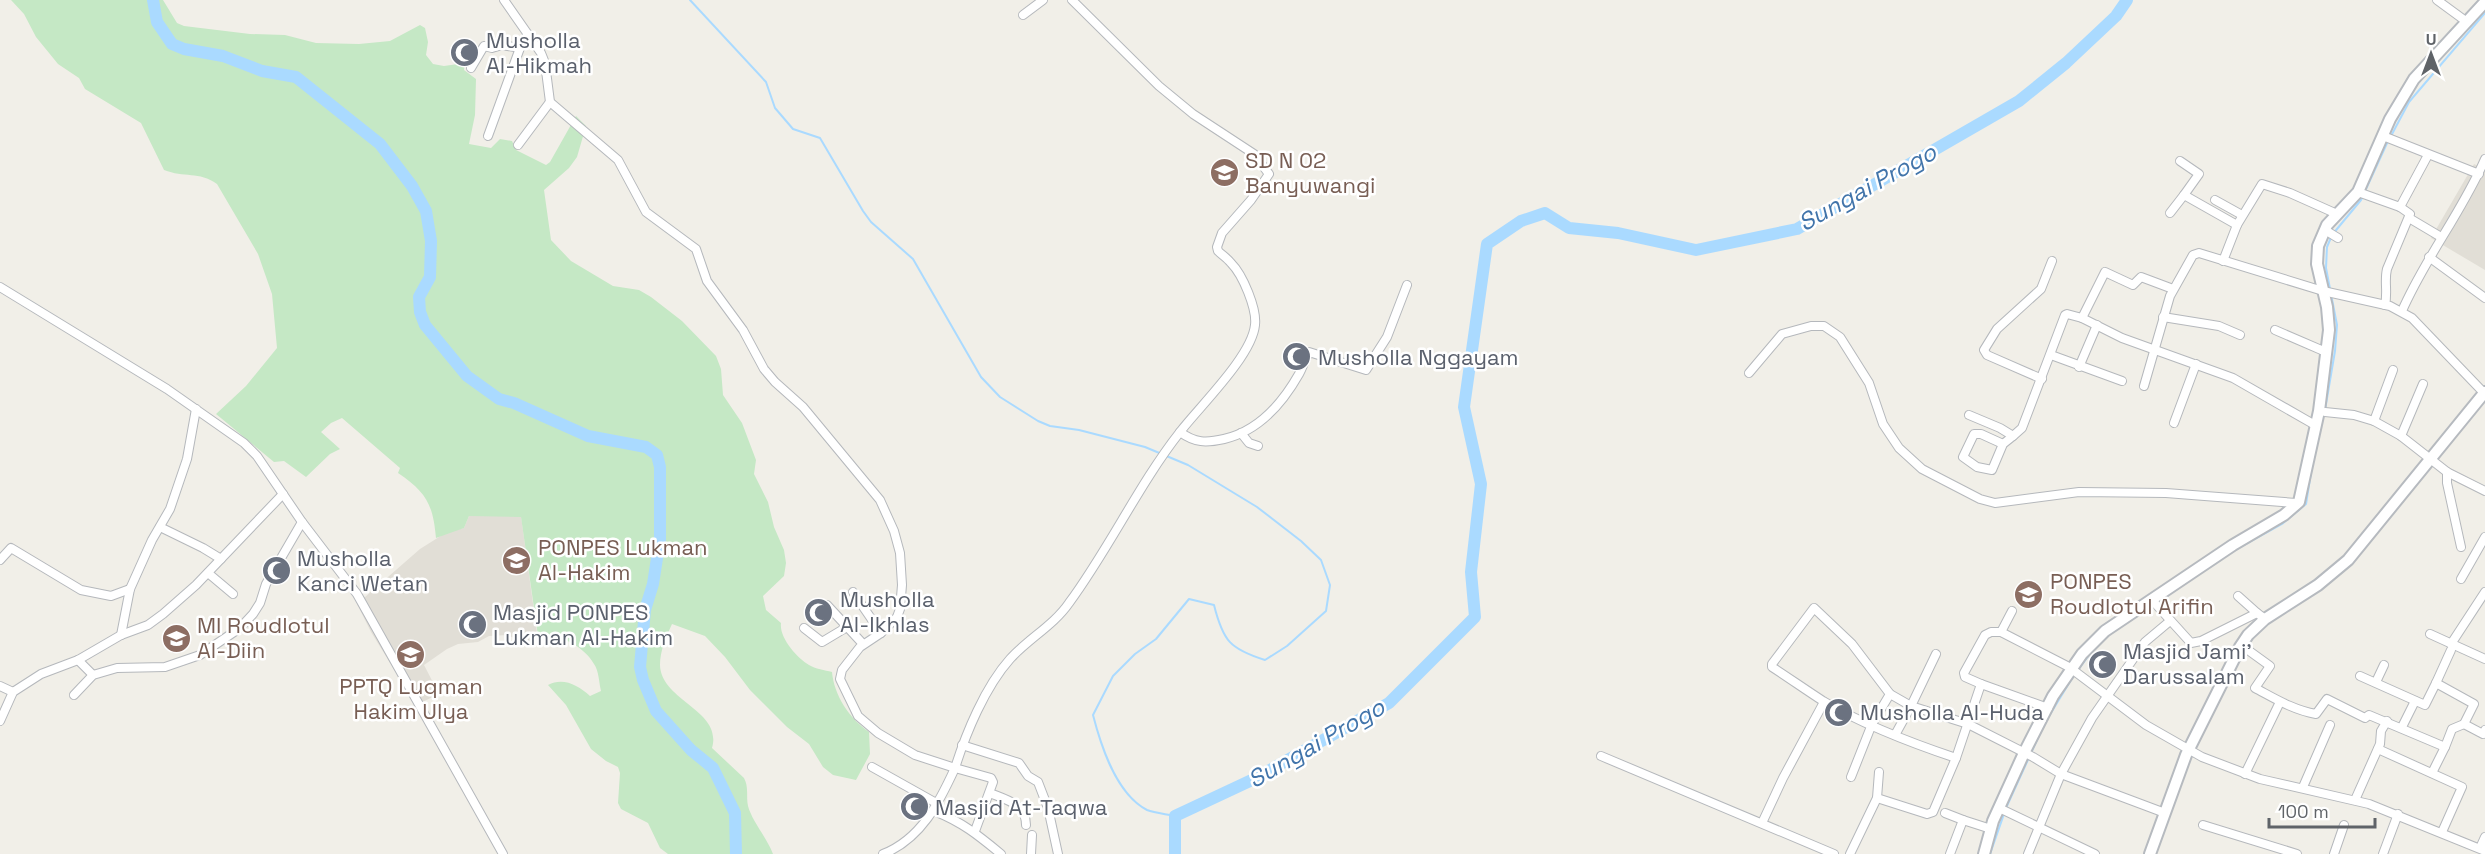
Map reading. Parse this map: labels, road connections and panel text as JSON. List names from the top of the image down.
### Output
{
  "water": ["Sungai Progo"],
  "places": {
    "mosque": [
      "Musholla Al-Hikmah",
      "Musholla Nggayam",
      "Musholla Kanci Wetan",
      "Musholla Al-Ikhlas",
      "Masjid PONPES Lukman Al-Hakim",
      "Masjid Jami' Darussalam",
      "Musholla Al-Huda",
      "Masjid At-Taqwa"
    ],
    "school or university": [
      "SD N 02 Banyuwangi",
      "PONPES Lukman Al-Hakim",
      "PONPES Roudlotul Arifin",
      "MI Roudlotul Al-Diin",
      "PPTQ Luqman Hakim Ulya"
    ]
  },
  "scale_bar": "100 m",
  "north": "top"
}
